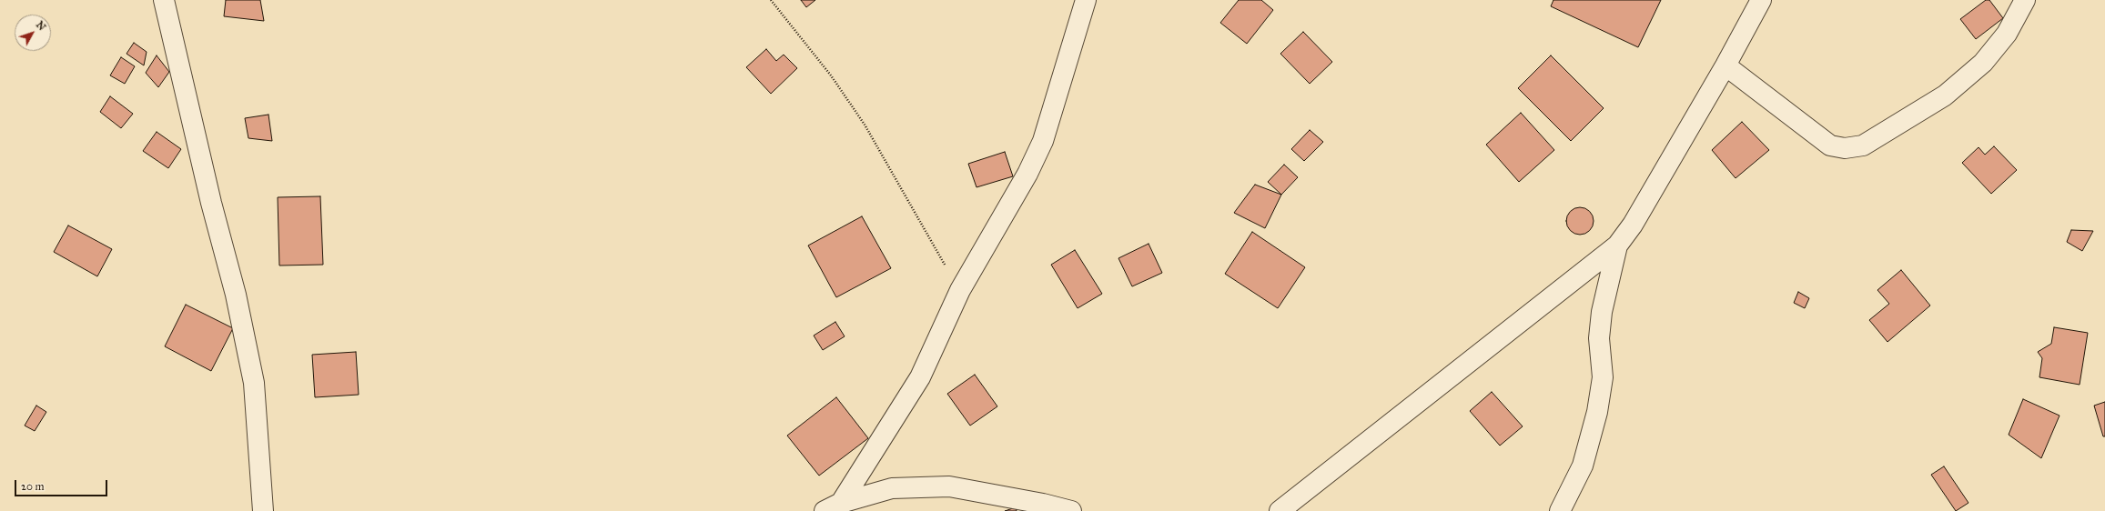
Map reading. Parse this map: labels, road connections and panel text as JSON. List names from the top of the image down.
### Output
{
  "scale_bar": "20 m",
  "north": "top right"
}
